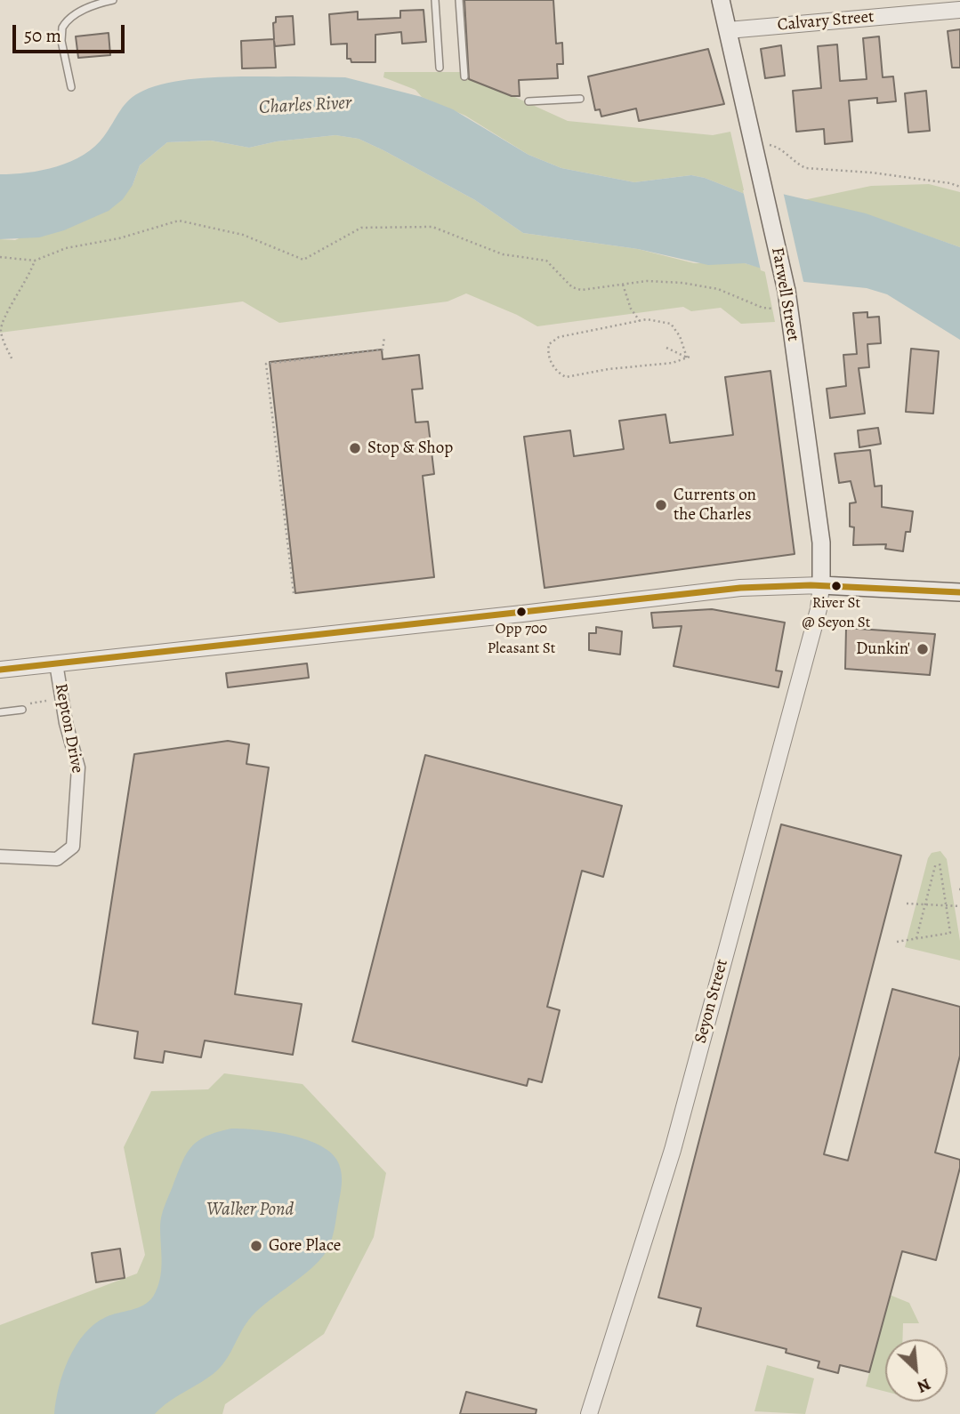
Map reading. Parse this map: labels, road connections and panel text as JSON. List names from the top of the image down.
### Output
{
  "streets": {
    "main road": ["Farwell Street"],
    "street": ["Calvary Street", "Repton Drive", "Seyon Street"]
  },
  "crossings": [
    ["Calvary Street", "Farwell Street"],
    ["Farwell Street", "Seyon Street"]
  ],
  "water": ["Charles River", "Walker Pond"],
  "places": [
    "Stop & Shop",
    "Currents on the Charles",
    "River St @ Seyon St",
    "Opp 700 Pleasant St",
    "Dunkin'",
    "Gore Place"
  ],
  "scale_bar": "50 m",
  "north": "bottom right"
}
